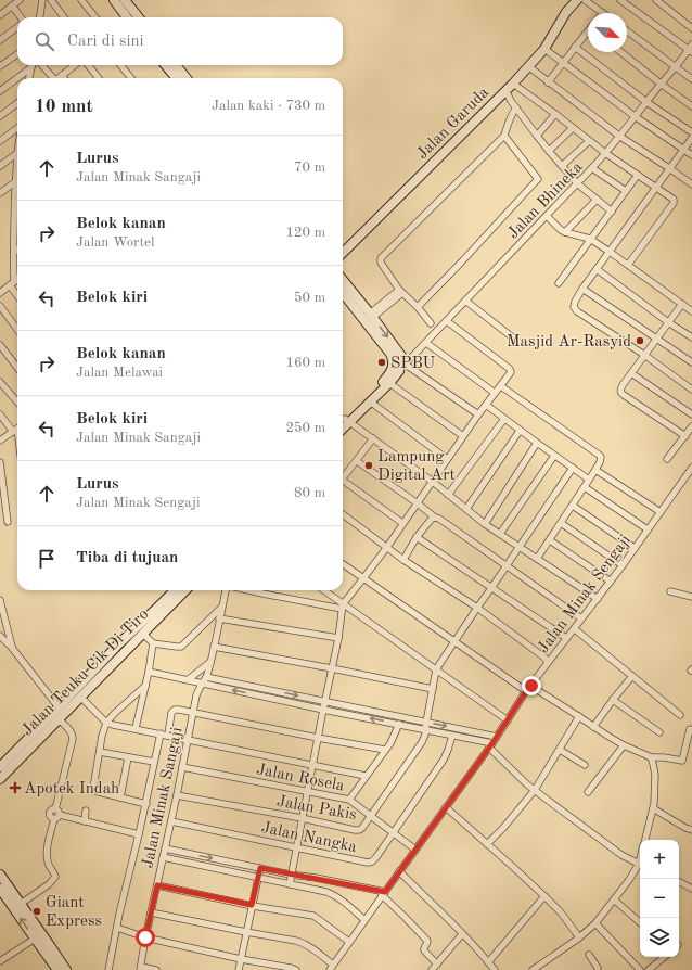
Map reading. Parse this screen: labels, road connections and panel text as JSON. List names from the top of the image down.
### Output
{
  "streets": {
    "street": [
      "Jalan Garuda",
      "Jalan Bhineka",
      "Jalan Minak Sengaji",
      "Jalan Teuku Cik Di Tiro",
      "Jalan Rosela",
      "Jalan Minak Sangaji",
      "Jalan Pakis",
      "Jalan Nangka"
    ]
  },
  "crossings": [
    ["Jalan Rosela", "Jalan Minak Sangaji"],
    ["Jalan Minak Sangaji", "Jalan Pakis"],
    ["Jalan Minak Sangaji", "Jalan Nangka"]
  ],
  "places": {
    "other": [
      "Masjid Ar-Rasyid",
      "SPBU",
      "Lampung Digital Art",
      "Giant Express"
    ],
    "health": ["Apotek Indah"]
  },
  "north": "bottom right",
  "page": {
    "search": "Cari di sini",
    "heading": ["10 mnt", "Jalan kaki · 730 m"],
    "list": [
      ["Lurus", "Jalan Minak Sangaji", "70 m"],
      ["Belok kanan", "Jalan Wortel", "120 m"],
      ["Belok kiri", "50 m"],
      ["Belok kanan", "Jalan Melawai", "160 m"],
      ["Belok kiri", "Jalan Minak Sangaji", "250 m"],
      ["Lurus", "Jalan Minak Sengaji", "80 m"],
      "Tiba di tujuan"
    ],
    "map_buttons": ["+", "−"]
  }
}
